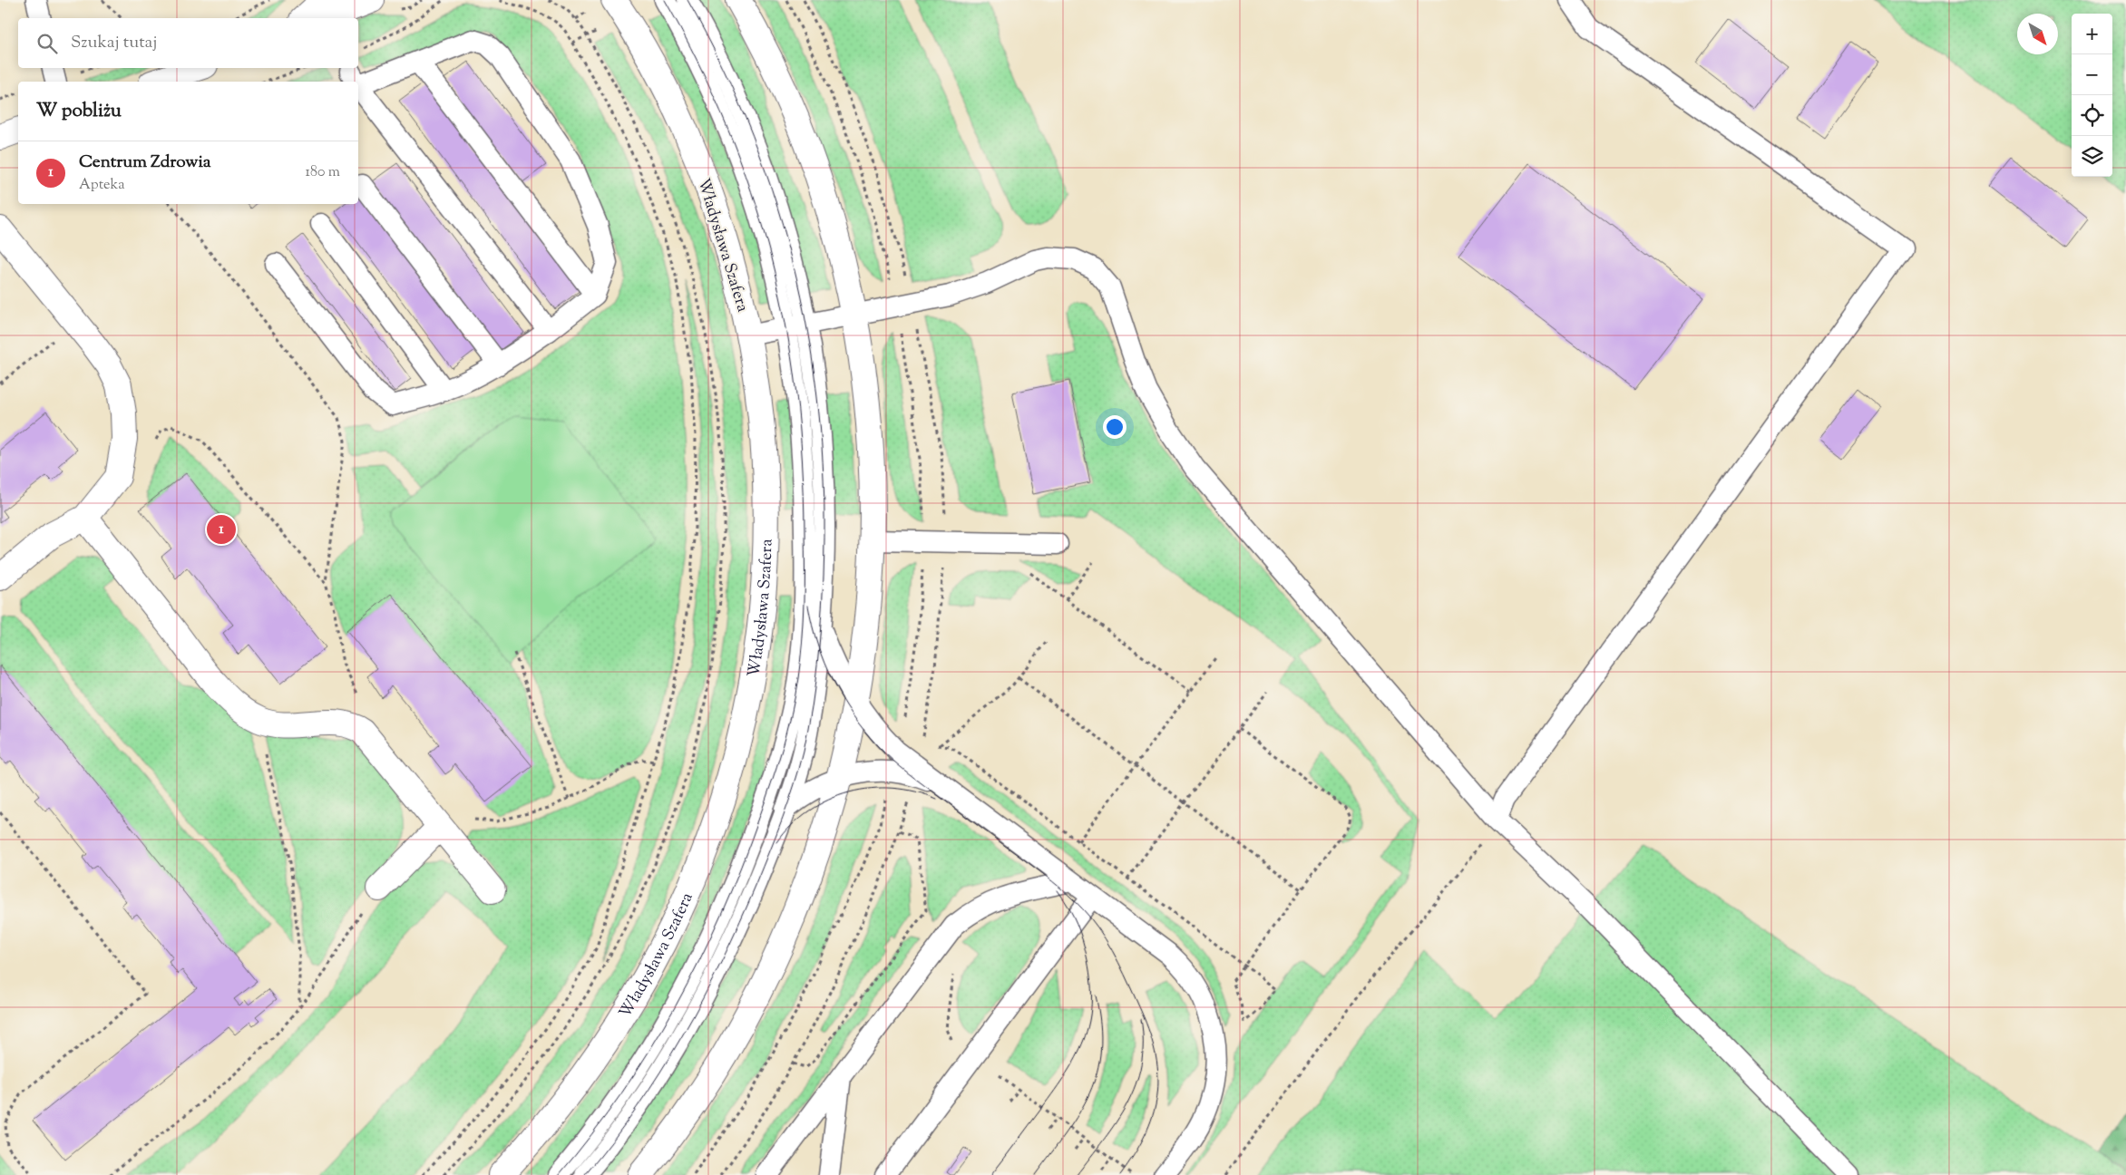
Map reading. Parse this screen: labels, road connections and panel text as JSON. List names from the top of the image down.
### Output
{
  "streets": {
    "main road": ["Władysława Szafera"]
  },
  "north": "bottom right",
  "page": {
    "map_buttons": ["+", "−"],
    "search": "Szukaj tutaj",
    "heading": "W pobliżu",
    "list": [
      {
        "mark": "1",
        "name": "Centrum Zdrowia",
        "note": "Apteka",
        "value": "180 m"
      }
    ],
    "pins": "1"
  }
}
